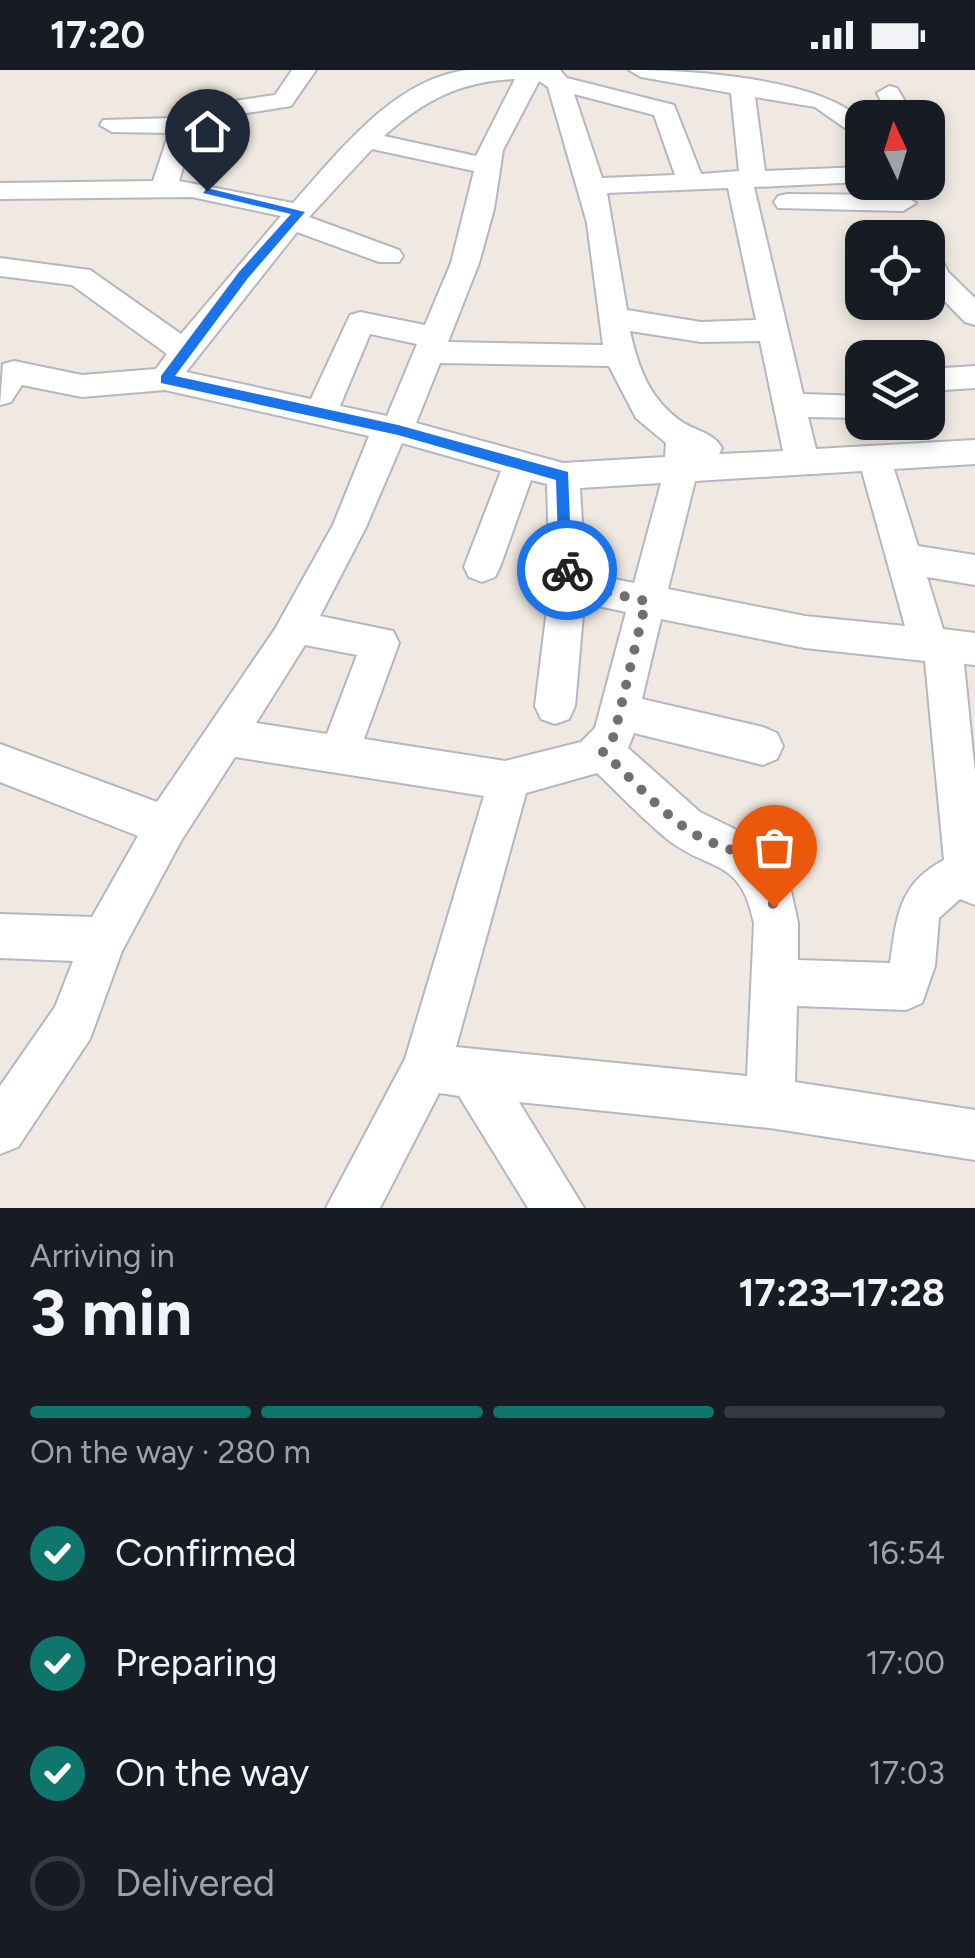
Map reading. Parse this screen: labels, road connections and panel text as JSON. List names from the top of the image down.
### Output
{
  "north": "top",
  "page": {
    "status": "17:20",
    "heading": ["3 min", "Arriving in", "17:23–17:28"],
    "bar": "On the way · 280 m",
    "list": [
      ["Confirmed", "16:54"],
      ["Preparing", "17:00"],
      ["On the way", "17:03"],
      "Delivered"
    ]
  }
}
